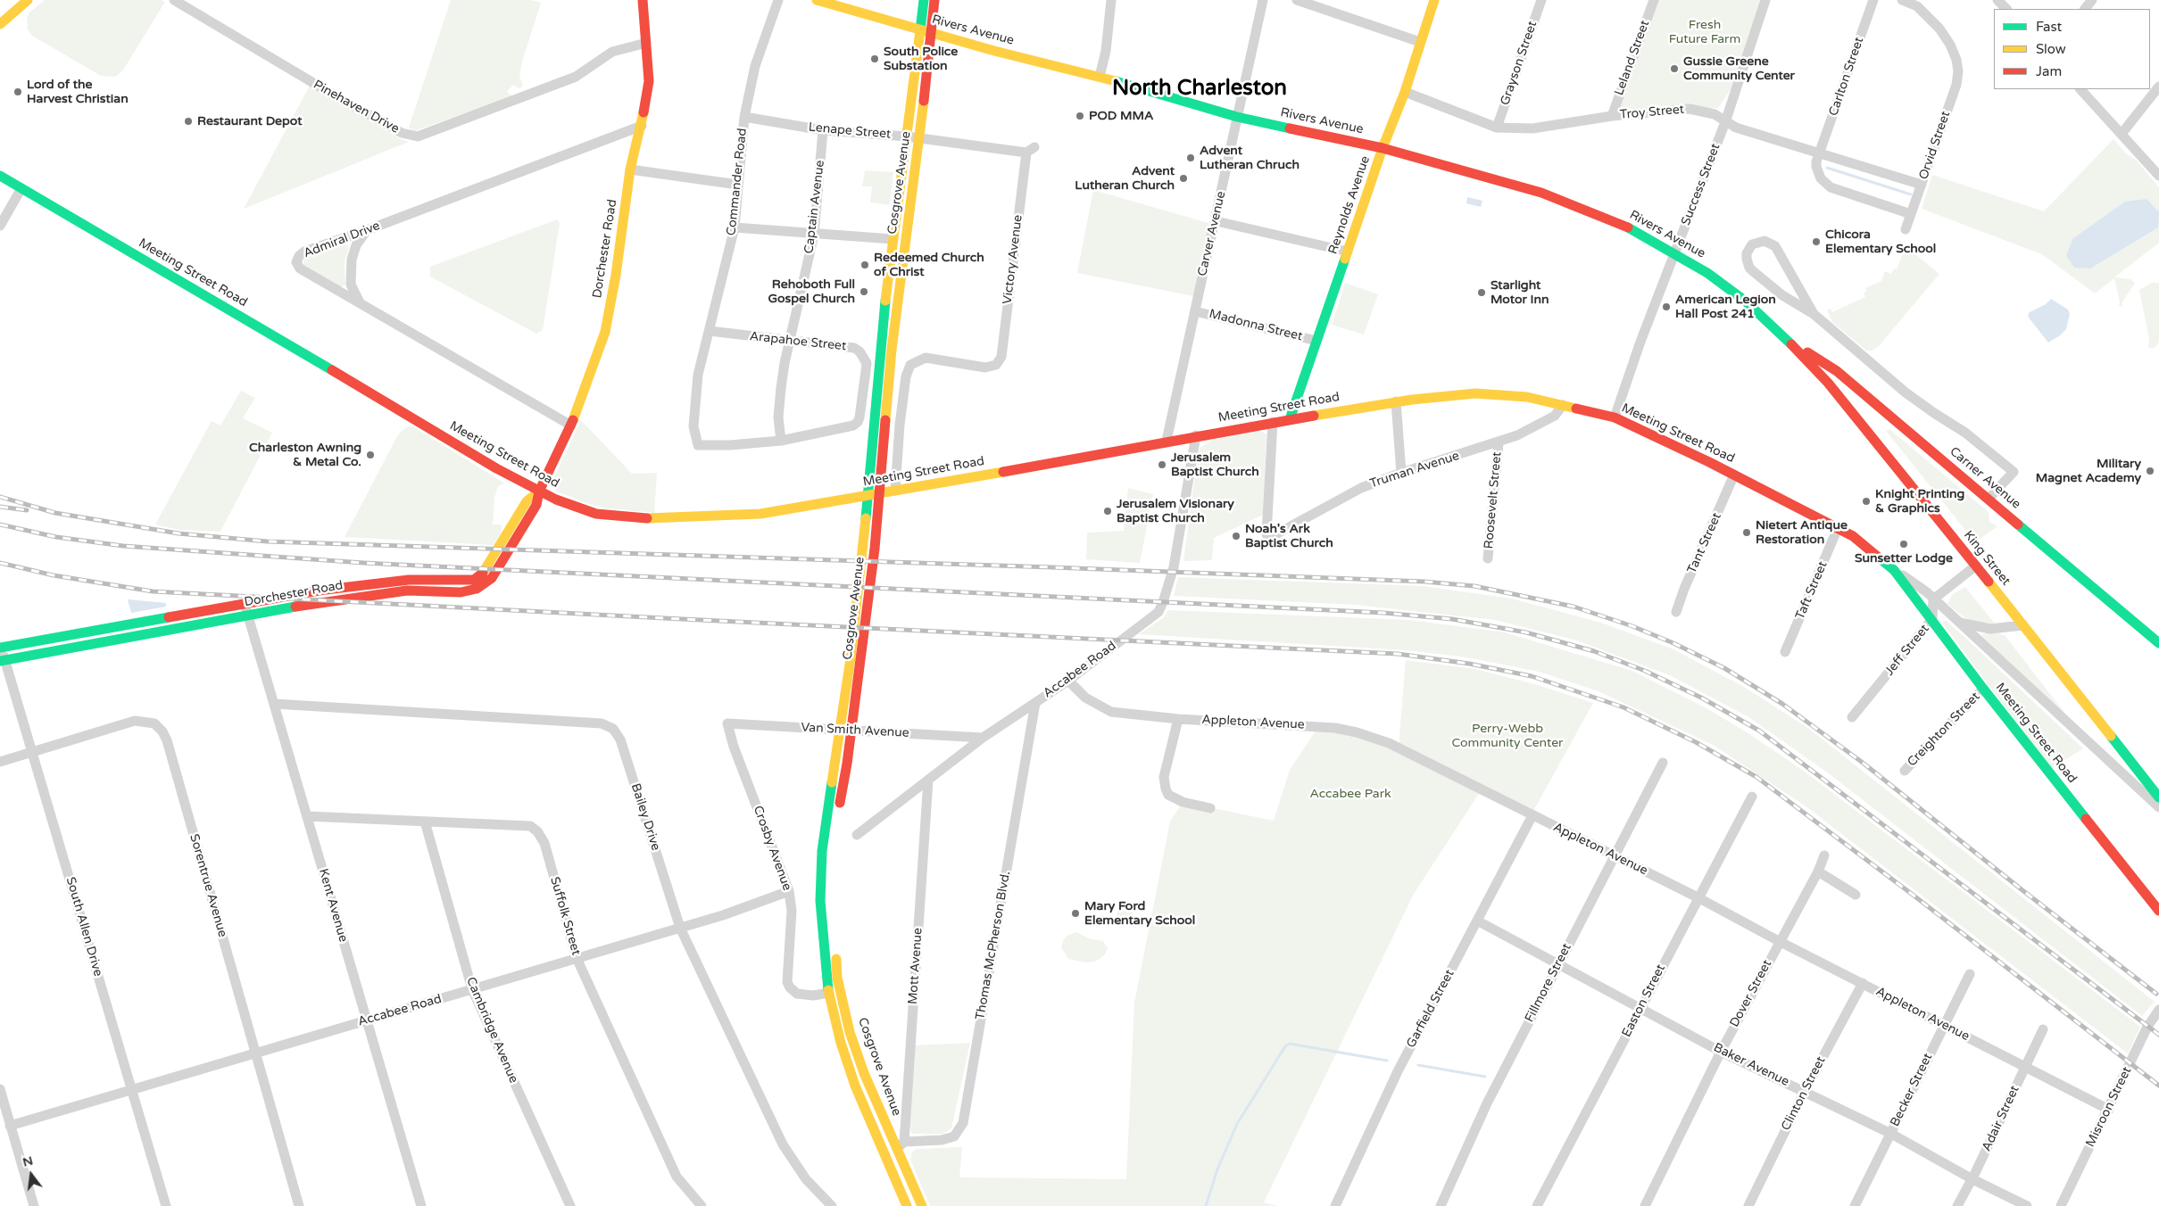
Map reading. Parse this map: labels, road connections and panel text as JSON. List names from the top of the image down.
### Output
{
  "streets": {
    "main road": [
      "Rivers Avenue",
      "Cosgrove Avenue",
      "Reynolds Avenue",
      "Dorchester Road",
      "Meeting Street Road",
      "Carner Avenue",
      "King Street"
    ],
    "street": [
      "Leland Street",
      "Grayson Street",
      "Carlton Street",
      "Pinehaven Drive",
      "Troy Street",
      "Lenape Street",
      "Orvid Street",
      "Commander Road",
      "Success Street",
      "Captain Avenue",
      "Carver Avenue",
      "Admiral Drive",
      "Victory Avenue",
      "Madonna Street",
      "Arapahoe Street",
      "Truman Avenue",
      "Roosevelt Street",
      "Tant Street",
      "Taft Street",
      "Jeff Street",
      "Accabee Road",
      "Appleton Avenue",
      "Creighton Street",
      "Van Smith Avenue",
      "Bailey Drive",
      "Crosby Avenue",
      "Sorentrue Avenue",
      "Kent Avenue",
      "Suffolk Street",
      "South Allen Drive",
      "Thomas McPherson Blvd.",
      "Mott Avenue",
      "Fillmore Street",
      "Dover Street",
      "Easton Street",
      "Garfield Street",
      "Cambridge Avenue",
      "Baker Avenue",
      "Becker Street",
      "Clinton Street",
      "Misroon Street",
      "Adair Street"
    ]
  },
  "crossings": [
    ["Rivers Avenue", "Cosgrove Avenue"],
    ["Rivers Avenue", "Success Street"],
    ["Rivers Avenue", "Reynolds Avenue"],
    ["Rivers Avenue", "Carver Avenue"],
    ["Rivers Avenue", "Carner Avenue"],
    ["Rivers Avenue", "King Street"],
    ["Leland Street", "Troy Street"],
    ["Grayson Street", "Troy Street"],
    ["Carlton Street", "Troy Street"],
    ["Carlton Street", "Orvid Street"],
    ["Pinehaven Drive", "Dorchester Road"],
    ["Troy Street", "Orvid Street"],
    ["Troy Street", "Success Street"],
    ["Troy Street", "Reynolds Avenue"],
    ["Lenape Street", "Commander Road"],
    ["Lenape Street", "Cosgrove Avenue"],
    ["Lenape Street", "Captain Avenue"],
    ["Lenape Street", "Victory Avenue"],
    ["Commander Road", "Captain Avenue"],
    ["Commander Road", "Arapahoe Street"],
    ["Cosgrove Avenue", "Crosby Avenue"],
    ["Success Street", "Meeting Street Road"],
    ["Reynolds Avenue", "Meeting Street Road"],
    ["Reynolds Avenue", "Madonna Street"],
    ["Captain Avenue", "Arapahoe Street"],
    ["Carver Avenue", "Meeting Street Road"],
    ["Carver Avenue", "Madonna Street"],
    ["Admiral Drive", "Dorchester Road"],
    ["Dorchester Road", "Meeting Street Road"],
    ["Dorchester Road", "Kent Avenue"],
    ["Dorchester Road", "South Allen Drive"],
    ["Victory Avenue", "Meeting Street Road"],
    ["Meeting Street Road", "Truman Avenue"],
    ["Meeting Street Road", "Tant Street"],
    ["Meeting Street Road", "Taft Street"],
    ["Meeting Street Road", "Jeff Street"],
    ["Meeting Street Road", "Accabee Road"],
    ["Meeting Street Road", "Creighton Street"],
    ["Truman Avenue", "Roosevelt Street"],
    ["Carner Avenue", "King Street"],
    ["Accabee Road", "Appleton Avenue"],
    ["Accabee Road", "Van Smith Avenue"],
    ["Accabee Road", "Bailey Drive"],
    ["Accabee Road", "Crosby Avenue"],
    ["Accabee Road", "Sorentrue Avenue"],
    ["Accabee Road", "Kent Avenue"],
    ["Accabee Road", "Suffolk Street"],
    ["Accabee Road", "South Allen Drive"],
    ["Accabee Road", "Thomas McPherson Blvd."],
    ["Accabee Road", "Mott Avenue"],
    ["Accabee Road", "Cambridge Avenue"],
    ["Appleton Avenue", "Fillmore Street"],
    ["Appleton Avenue", "Dover Street"],
    ["Appleton Avenue", "Easton Street"],
    ["Appleton Avenue", "Garfield Street"],
    ["Appleton Avenue", "Becker Street"],
    ["Appleton Avenue", "Clinton Street"],
    ["Appleton Avenue", "Misroon Street"],
    ["Appleton Avenue", "Adair Street"],
    ["Van Smith Avenue", "Crosby Avenue"],
    ["Bailey Drive", "Kent Avenue"],
    ["Sorentrue Avenue", "South Allen Drive"],
    ["Kent Avenue", "Suffolk Street"],
    ["Suffolk Street", "Cambridge Avenue"],
    ["Thomas McPherson Blvd.", "Mott Avenue"],
    ["Fillmore Street", "Baker Avenue"],
    ["Dover Street", "Baker Avenue"],
    ["Easton Street", "Baker Avenue"],
    ["Garfield Street", "Baker Avenue"],
    ["Baker Avenue", "Becker Street"],
    ["Baker Avenue", "Clinton Street"],
    ["Baker Avenue", "Adair Street"]
  ],
  "districts": ["North Charleston"],
  "parks": ["Fresh Future Farm", "Perry-Webb Community Center", "Accabee Park"],
  "places": [
    "South Police Substation",
    "Gussie Greene Community Center",
    "Lord of the Harvest Christian",
    "POD MMA",
    "Restaurant Depot",
    "Advent Lutheran Chruch",
    "Advent Lutheran Church",
    "Chicora Elementary School",
    "Redeemed Church of Christ",
    "Rehoboth Full Gospel Church",
    "Starlight Motor Inn",
    "American Legion Hall Post 241",
    "Charleston Awning & Metal Co.",
    "Jerusalem Baptist Church",
    "Military Magnet Academy",
    "Knight Printing & Graphics",
    "Jerusalem Visionary Baptist Church",
    "Nietert Antique Restoration",
    "Noah's Ark Baptist Church",
    "Sunsetter Lodge",
    "Mary Ford Elementary School"
  ],
  "legend": ["Fast", "Slow", "Jam"],
  "north": "top"
}
